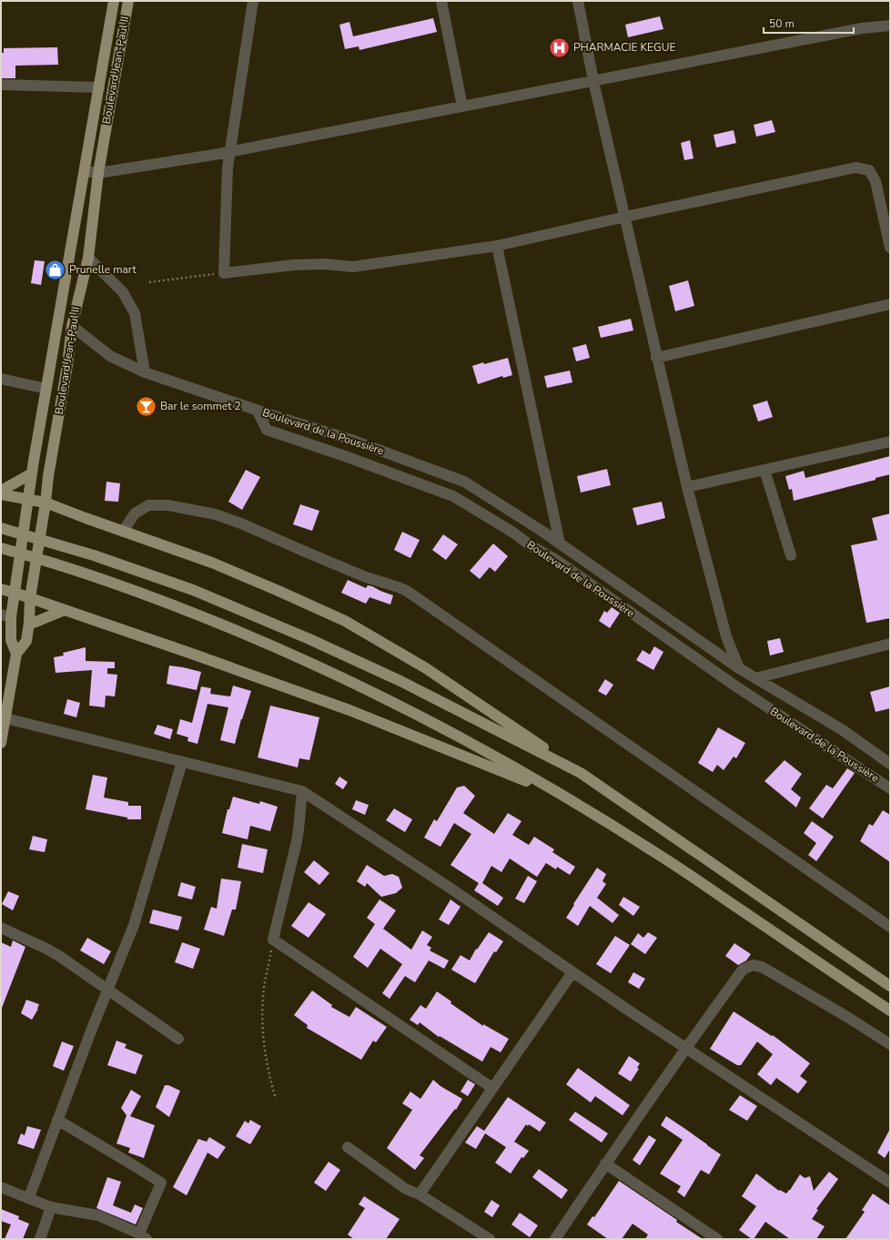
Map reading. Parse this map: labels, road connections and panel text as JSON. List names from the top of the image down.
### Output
{
  "streets": {
    "main road": ["Boulevard Jean-Paul II"],
    "street": ["Boulevard de la Poussière"]
  },
  "crossings": [
    ["Boulevard Jean-Paul II", "Boulevard de la Poussière"]
  ],
  "places": {
    "hospital": ["PHARMACIE KEGUE"],
    "shop": ["Prunelle mart"],
    "bar": ["Bar le sommet 2"]
  },
  "scale_bar": "50 m"
}
